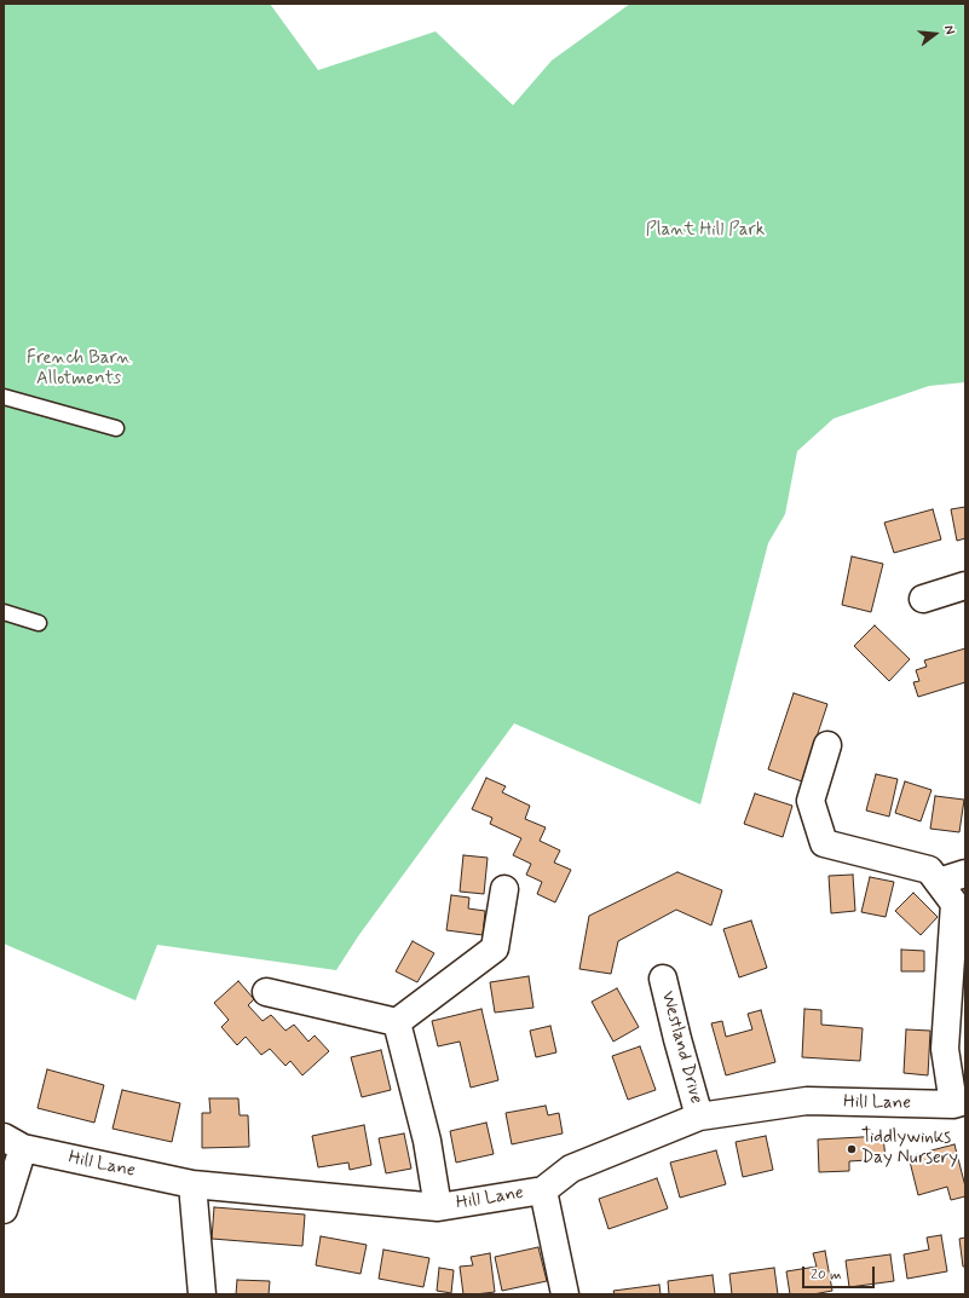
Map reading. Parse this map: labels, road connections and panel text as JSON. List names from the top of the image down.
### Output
{
  "streets": {
    "street": ["Westland Drive", "Hill Lane"]
  },
  "crossings": [
    ["Westland Drive", "Hill Lane"]
  ],
  "parks": ["Plant Hill Park", "French Barn Allotments"],
  "places": ["Tiddlywinks Day Nursery"],
  "scale_bar": "20 m",
  "north": "right"
}
